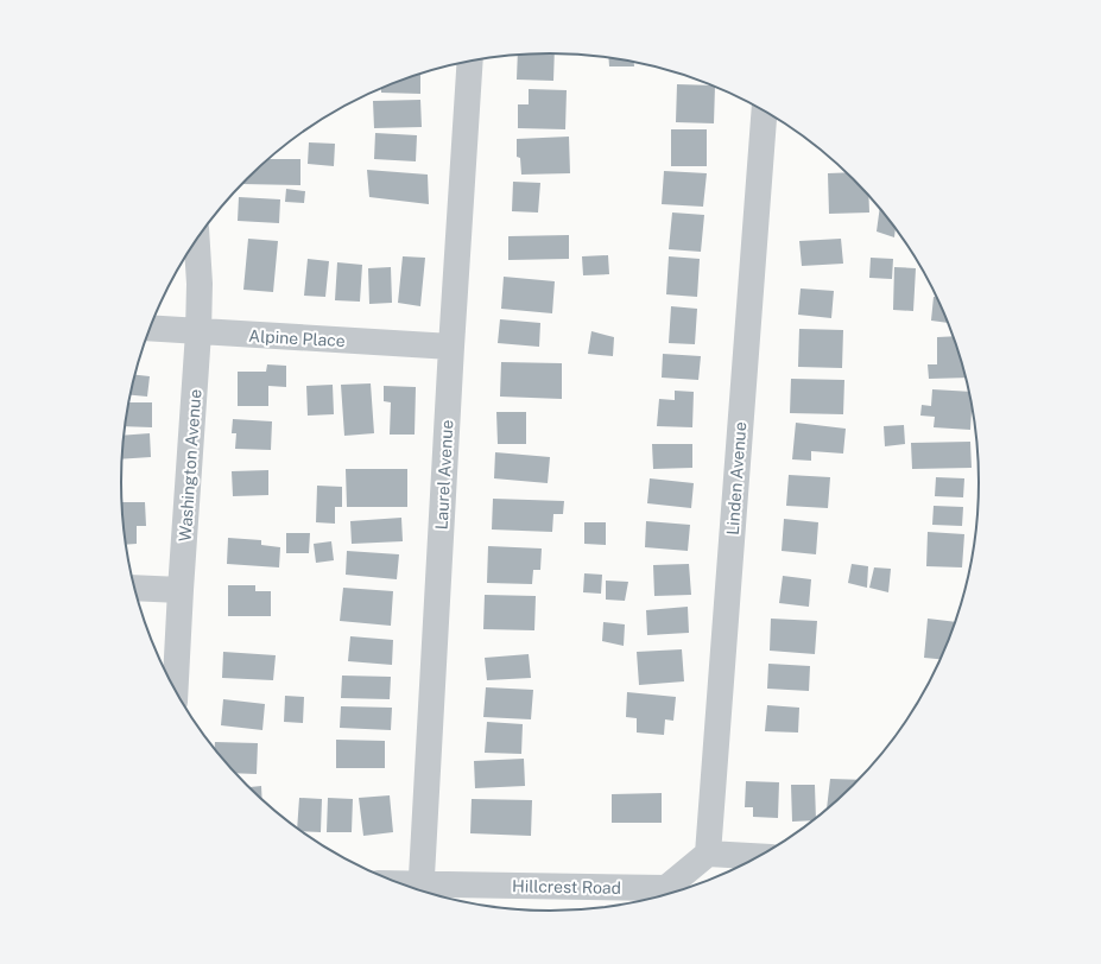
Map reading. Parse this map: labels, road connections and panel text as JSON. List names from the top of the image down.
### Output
{
  "streets": {
    "street": [
      "Alpine Place",
      "Washington Avenue",
      "Laurel Avenue",
      "Linden Avenue",
      "Hillcrest Road"
    ]
  },
  "crossings": [
    ["Alpine Place", "Washington Avenue"],
    ["Alpine Place", "Laurel Avenue"],
    ["Laurel Avenue", "Hillcrest Road"],
    ["Linden Avenue", "Hillcrest Road"]
  ]
}
